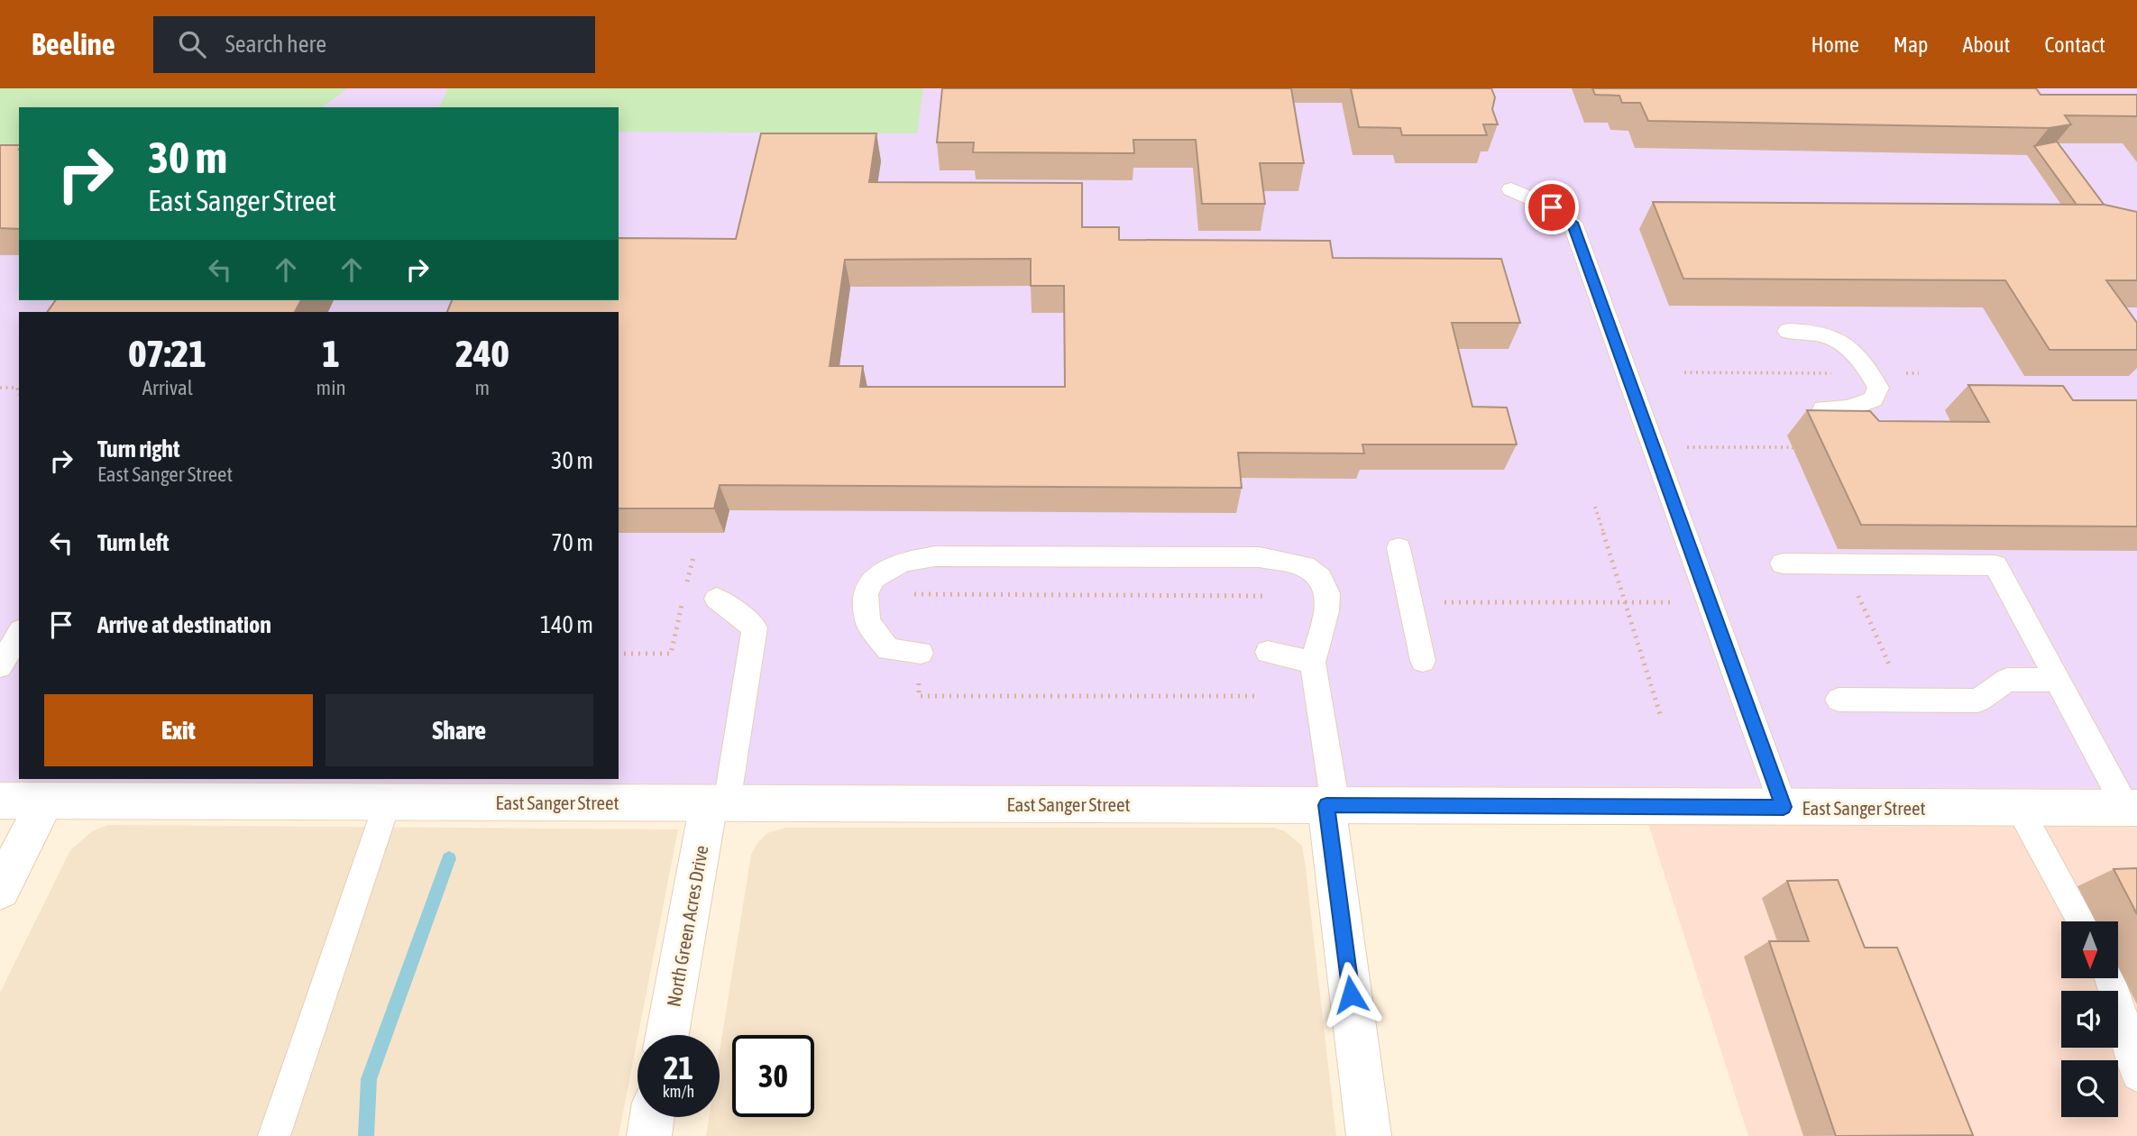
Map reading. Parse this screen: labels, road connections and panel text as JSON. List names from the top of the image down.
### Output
{
  "streets": {
    "main road": ["East Sanger Street", "North Green Acres Drive"]
  },
  "crossings": [
    ["East Sanger Street", "North Green Acres Drive"]
  ],
  "north": "bottom",
  "page": {
    "header": "Beeline",
    "search": "Search here",
    "nav": [
      "Home",
      "Map",
      "About",
      "Contact"
    ],
    "turn": ["30 m", "East Sanger Street"],
    "eta": [
      "07:21",
      "Arrival",
      "1",
      "min",
      "240",
      "m"
    ],
    "list": [
      {
        "name": "Turn right",
        "note": "East Sanger Street",
        "value": "30 m"
      },
      {
        "name": "Turn left",
        "value": "70 m"
      },
      {
        "name": "Arrive at destination",
        "value": "140 m"
      }
    ],
    "buttons": ["Exit", "Share"],
    "speed": "21 km/h",
    "limit": "30"
  }
}
